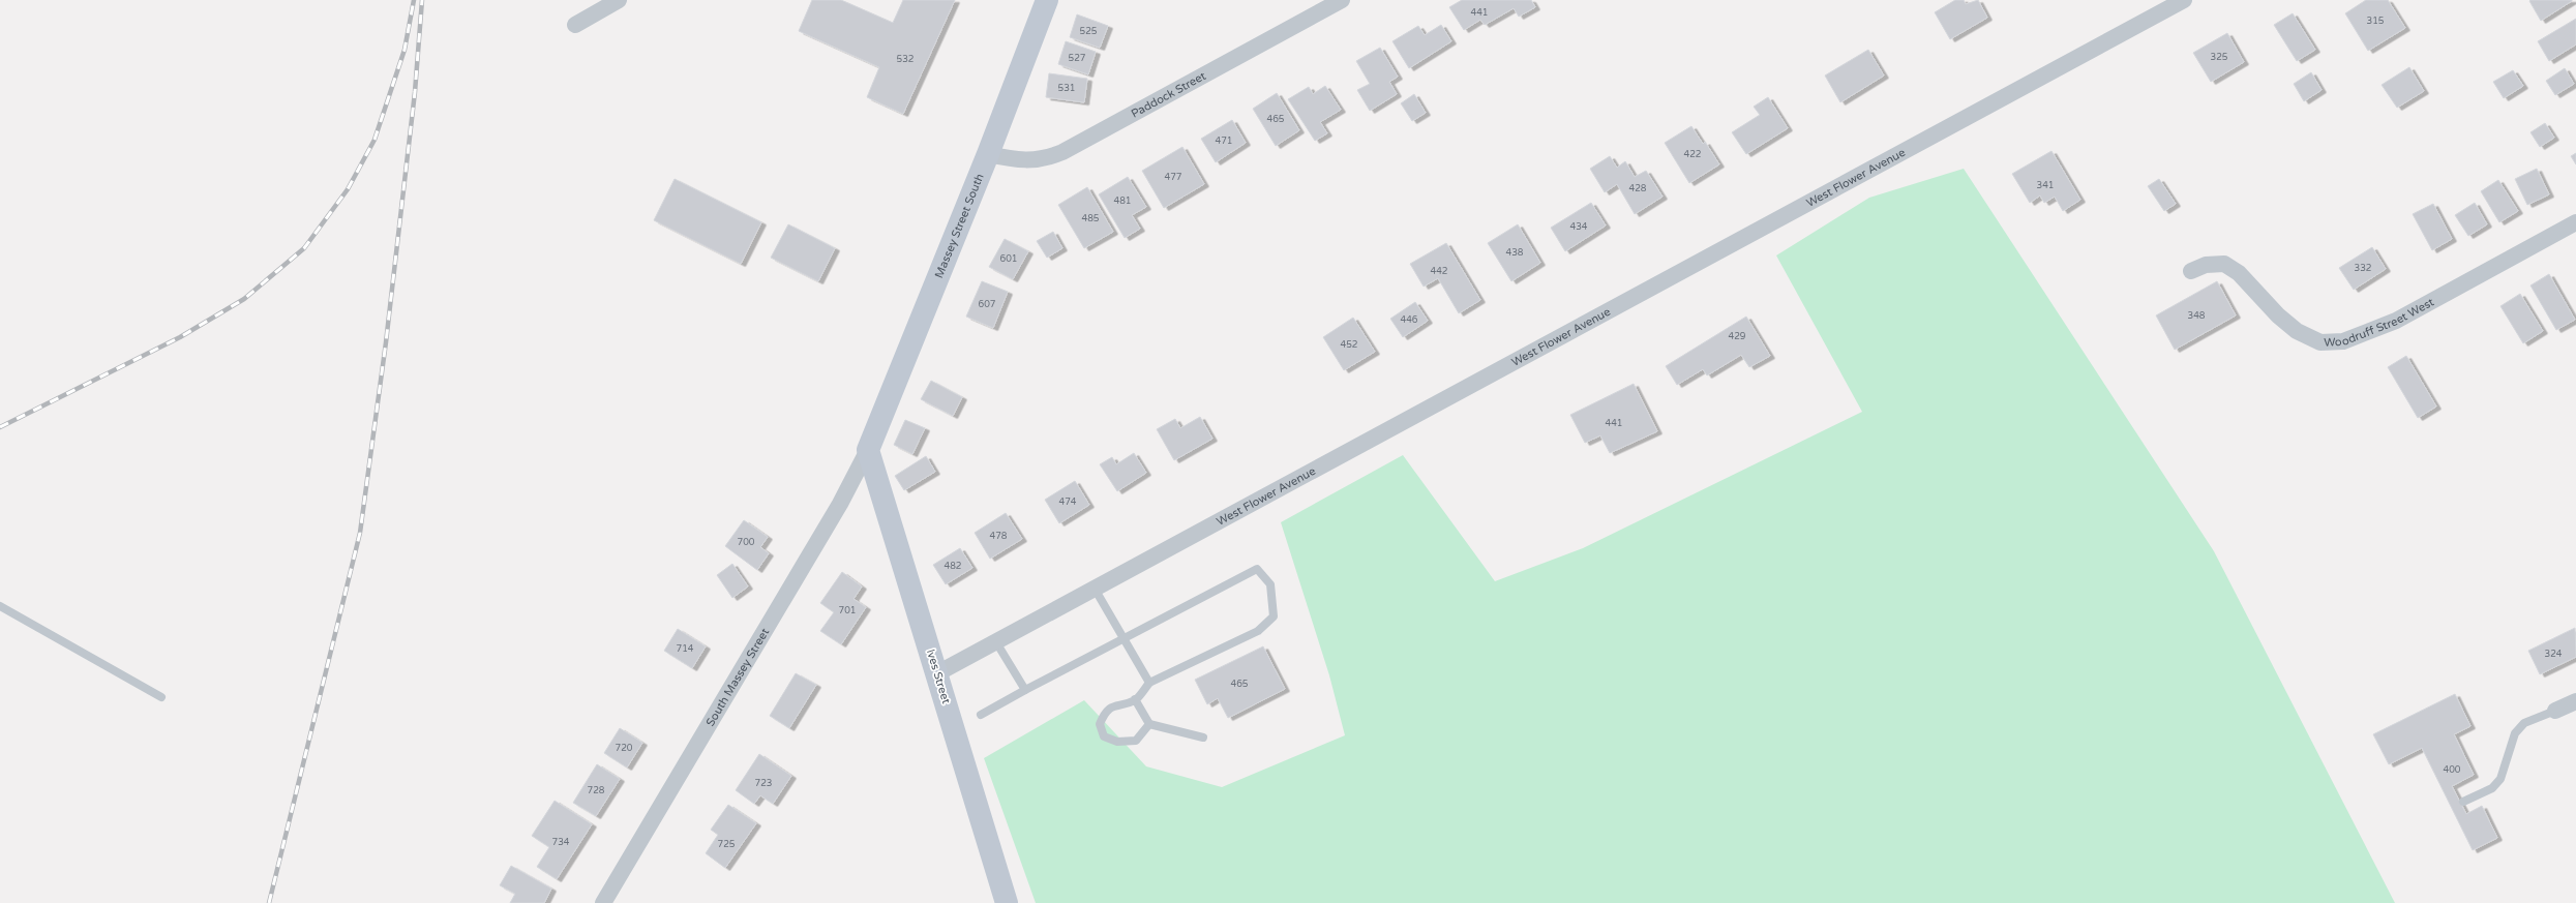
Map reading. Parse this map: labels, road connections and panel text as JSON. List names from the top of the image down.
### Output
{
  "streets": {
    "street": [
      "Paddock Street",
      "West Flower Avenue",
      "Massey Street South",
      "Woodruff Street West",
      "Ives Street",
      "South Massey Street"
    ]
  },
  "crossings": [
    ["Paddock Street", "Massey Street South"],
    ["West Flower Avenue", "Ives Street"],
    ["Massey Street South", "Ives Street"],
    ["Massey Street South", "South Massey Street"],
    ["Ives Street", "South Massey Street"]
  ],
  "house_numbers": [
    "441",
    "315",
    "525",
    "325",
    "527",
    "532",
    "531",
    "465",
    "471",
    "422",
    "477",
    "341",
    "428",
    "481",
    "485",
    "434",
    "438",
    "601",
    "332",
    "442",
    "607",
    "348",
    "446",
    "429",
    "452",
    "441",
    "474",
    "478",
    "700",
    "482",
    "701",
    "714",
    "324",
    "465",
    "720",
    "400",
    "723",
    "728",
    "734",
    "725"
  ]
}
